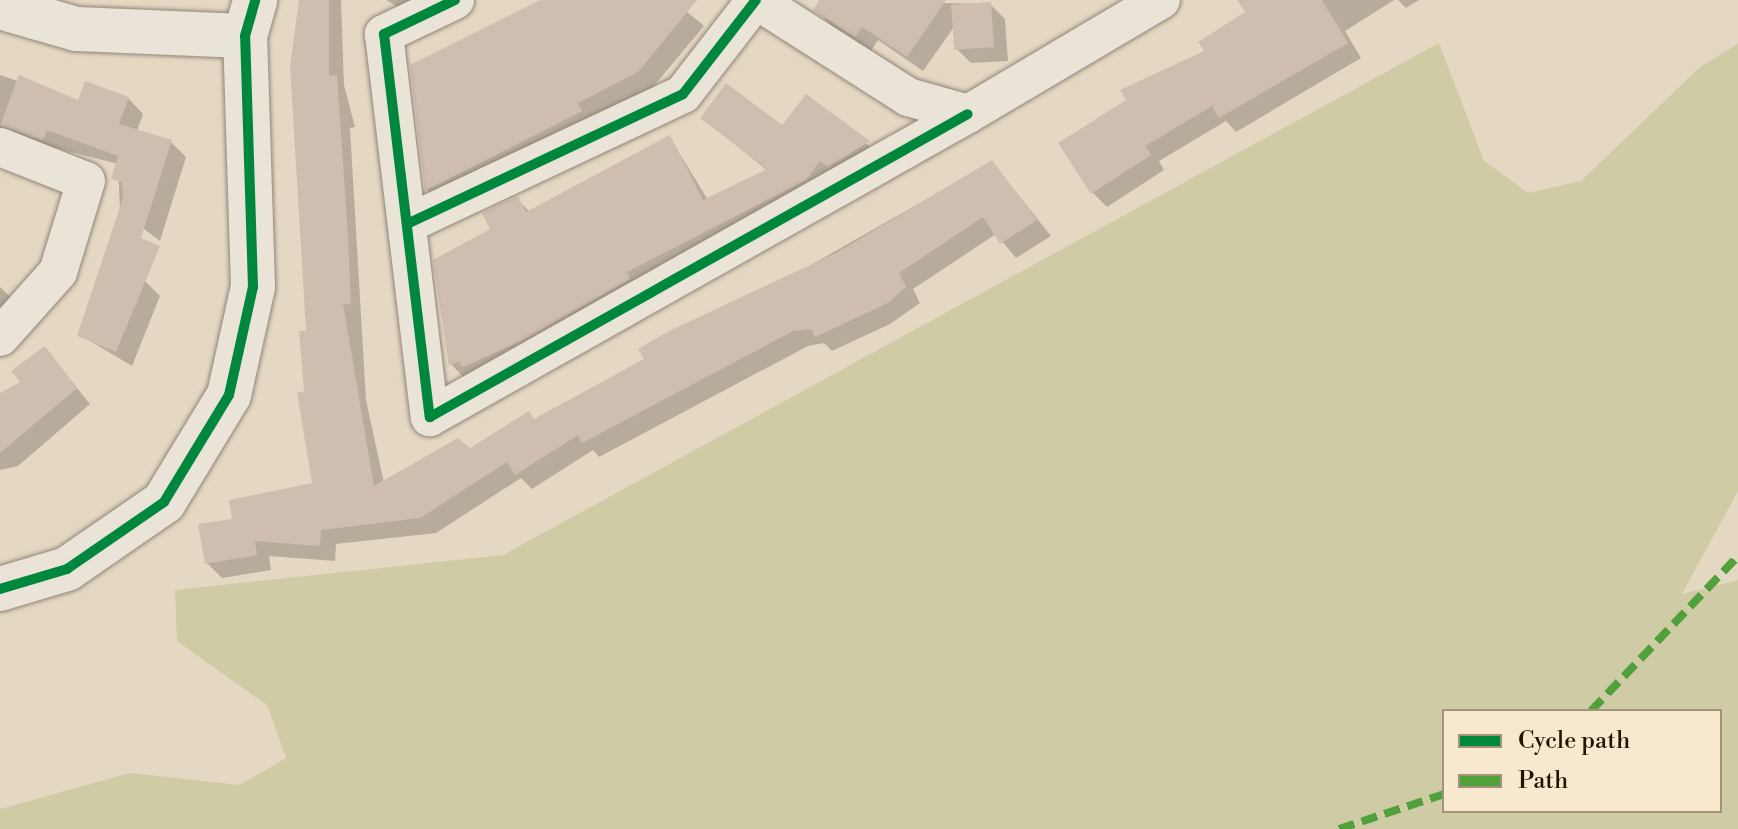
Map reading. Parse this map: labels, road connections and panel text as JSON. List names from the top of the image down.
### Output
{
  "legend": ["Cycle path", "Path"]
}
